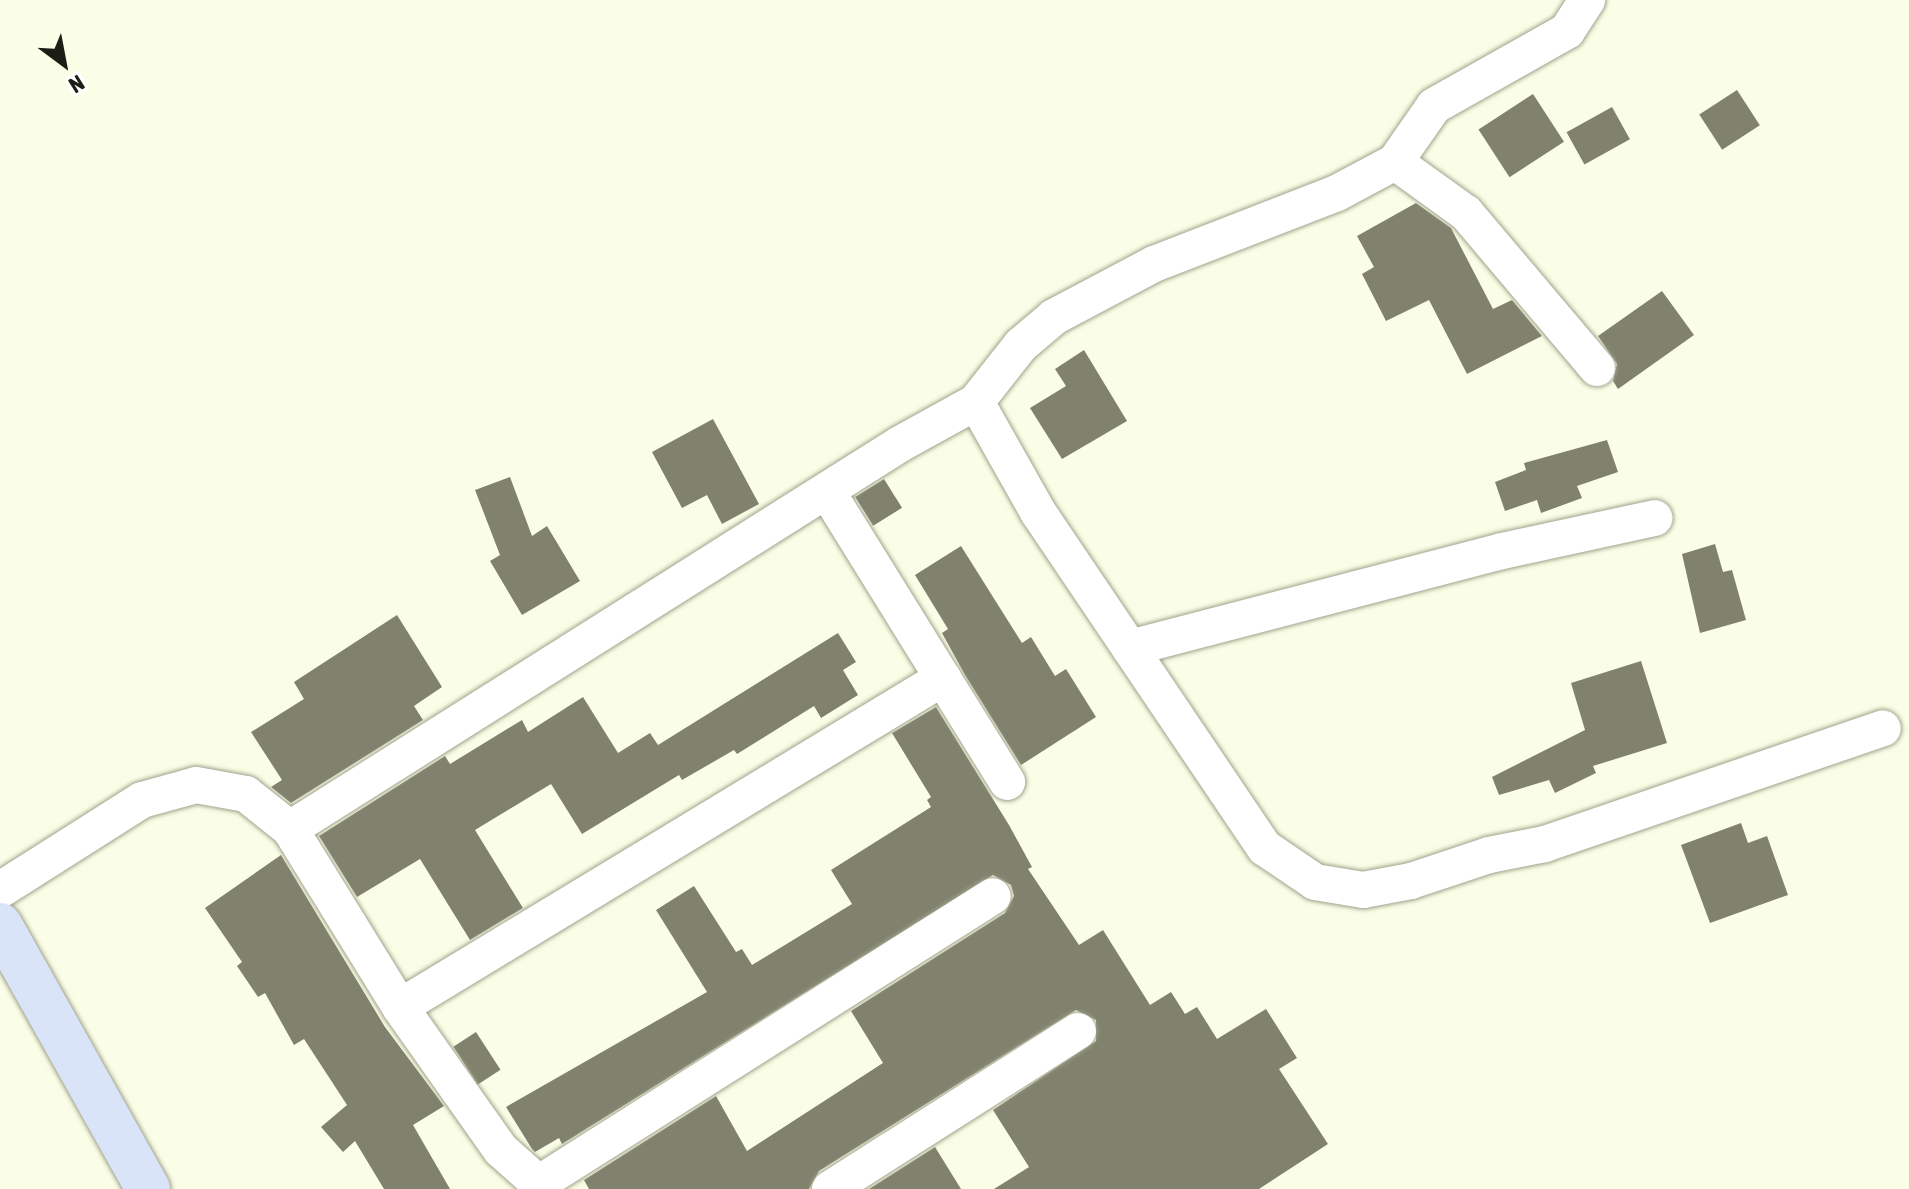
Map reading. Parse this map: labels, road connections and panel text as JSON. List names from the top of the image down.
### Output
{
  "north": "bottom right"
}
